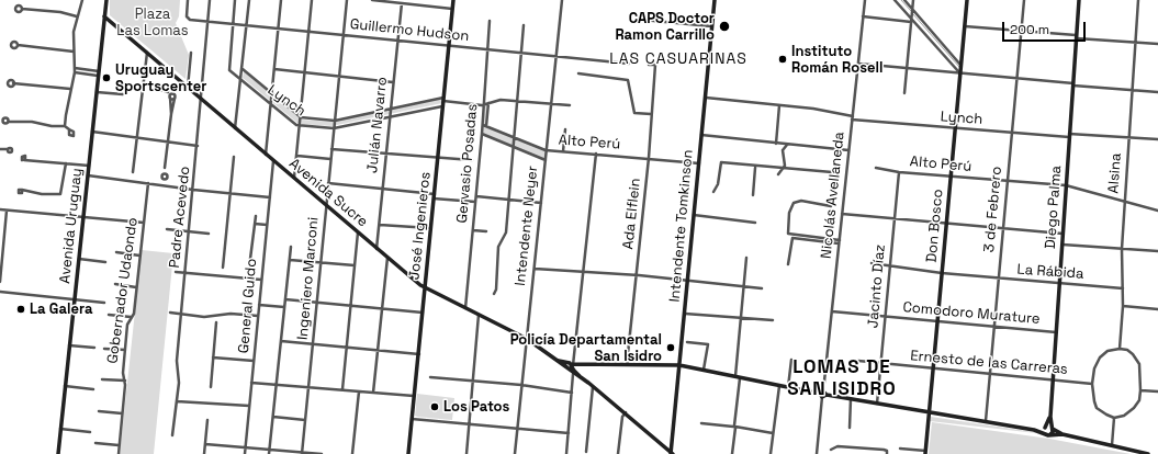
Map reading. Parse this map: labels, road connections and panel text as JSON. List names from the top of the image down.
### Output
{
  "streets": {
    "main road": [
      "Avenida Sucre",
      "Diego Palma",
      "Avenida Uruguay",
      "José Ingenieros",
      "Intendente Tomkinson",
      "Don Bosco"
    ],
    "street": [
      "Guillermo Hudson",
      "Lynch",
      "Julián Navarro",
      "Alto Perú",
      "Gervasio Posadas",
      "Alsina",
      "Nicolás Avellaneda",
      "3 de Febrero",
      "Ada Elflein",
      "Padre Acevedo",
      "Intendente Neyer",
      "La Rábida",
      "Ingeniero Marconi",
      "Jacinto Díaz",
      "Gobernador Udaondo",
      "General Guido",
      "Comodoro Murature",
      "Ernesto de las Carreras"
    ]
  },
  "crossings": [
    ["Guillermo Hudson", "Lynch"],
    ["Guillermo Hudson", "Julián Navarro"],
    ["Guillermo Hudson", "Gervasio Posadas"],
    ["Guillermo Hudson", "Padre Acevedo"],
    ["Guillermo Hudson", "José Ingenieros"],
    ["Guillermo Hudson", "Intendente Neyer"],
    ["Guillermo Hudson", "Ingeniero Marconi"],
    ["Lynch", "Julián Navarro"],
    ["Lynch", "Gervasio Posadas"],
    ["Lynch", "Alsina"],
    ["Lynch", "Nicolás Avellaneda"],
    ["Lynch", "Diego Palma"],
    ["Lynch", "3 de Febrero"],
    ["Lynch", "José Ingenieros"],
    ["Lynch", "Intendente Tomkinson"],
    ["Lynch", "Don Bosco"],
    ["Lynch", "Ingeniero Marconi"],
    ["Julián Navarro", "Avenida Sucre"],
    ["Alto Perú", "Gervasio Posadas"],
    ["Alto Perú", "Alsina"],
    ["Alto Perú", "Diego Palma"],
    ["Alto Perú", "3 de Febrero"],
    ["Alto Perú", "Ada Elflein"],
    ["Alto Perú", "Intendente Neyer"],
    ["Alto Perú", "Intendente Tomkinson"],
    ["Alto Perú", "Don Bosco"],
    ["Alto Perú", "Jacinto Díaz"],
    ["Gervasio Posadas", "Avenida Sucre"],
    ["Alsina", "La Rábida"],
    ["Alsina", "Ernesto de las Carreras"],
    ["Avenida Sucre", "Padre Acevedo"],
    ["Avenida Sucre", "Avenida Uruguay"],
    ["Avenida Sucre", "José Ingenieros"],
    ["Avenida Sucre", "Intendente Neyer"],
    ["Avenida Sucre", "Intendente Tomkinson"],
    ["Avenida Sucre", "Ingeniero Marconi"],
    ["Avenida Sucre", "General Guido"],
    ["Nicolás Avellaneda", "Comodoro Murature"],
    ["Diego Palma", "La Rábida"],
    ["Diego Palma", "Comodoro Murature"],
    ["Diego Palma", "Ernesto de las Carreras"],
    ["3 de Febrero", "La Rábida"],
    ["3 de Febrero", "Comodoro Murature"],
    ["3 de Febrero", "Ernesto de las Carreras"],
    ["Don Bosco", "La Rábida"],
    ["Don Bosco", "Comodoro Murature"],
    ["Don Bosco", "Ernesto de las Carreras"],
    ["La Rábida", "Jacinto Díaz"],
    ["Jacinto Díaz", "Comodoro Murature"],
    ["Jacinto Díaz", "Ernesto de las Carreras"]
  ],
  "districts": ["LAS CASUARINAS", "LOMAS DE SAN ISIDRO"],
  "parks": ["Plaza Las Lomas"],
  "places": [
    "CAPS Doctor Ramon Carrillo",
    "Instituto Román Rosell",
    "Uruguay Sportscenter",
    "La Galera",
    "Policía Departamental San Isidro",
    "Los Patos"
  ],
  "scale_bar": "200 m"
}
